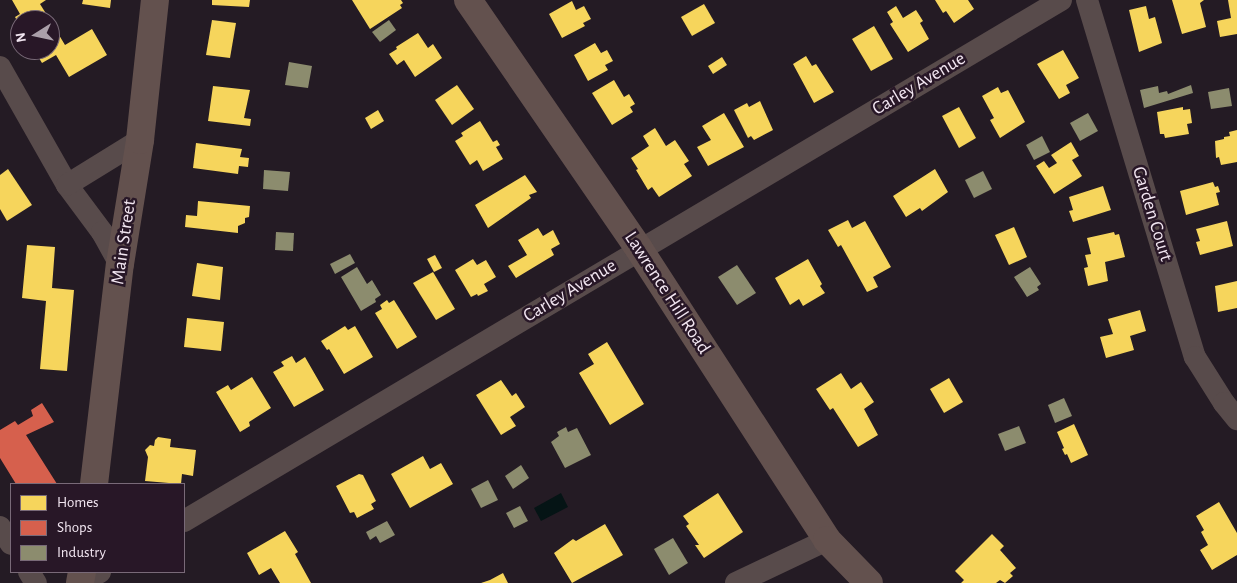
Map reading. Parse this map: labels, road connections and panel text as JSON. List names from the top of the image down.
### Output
{
  "streets": {
    "main road": ["Main Street", "Lawrence Hill Road"],
    "street": ["Carley Avenue", "Garden Court"]
  },
  "crossings": [
    ["Carley Avenue", "Lawrence Hill Road"]
  ],
  "legend": ["Homes", "Shops", "Industry"],
  "north": "left"
}
